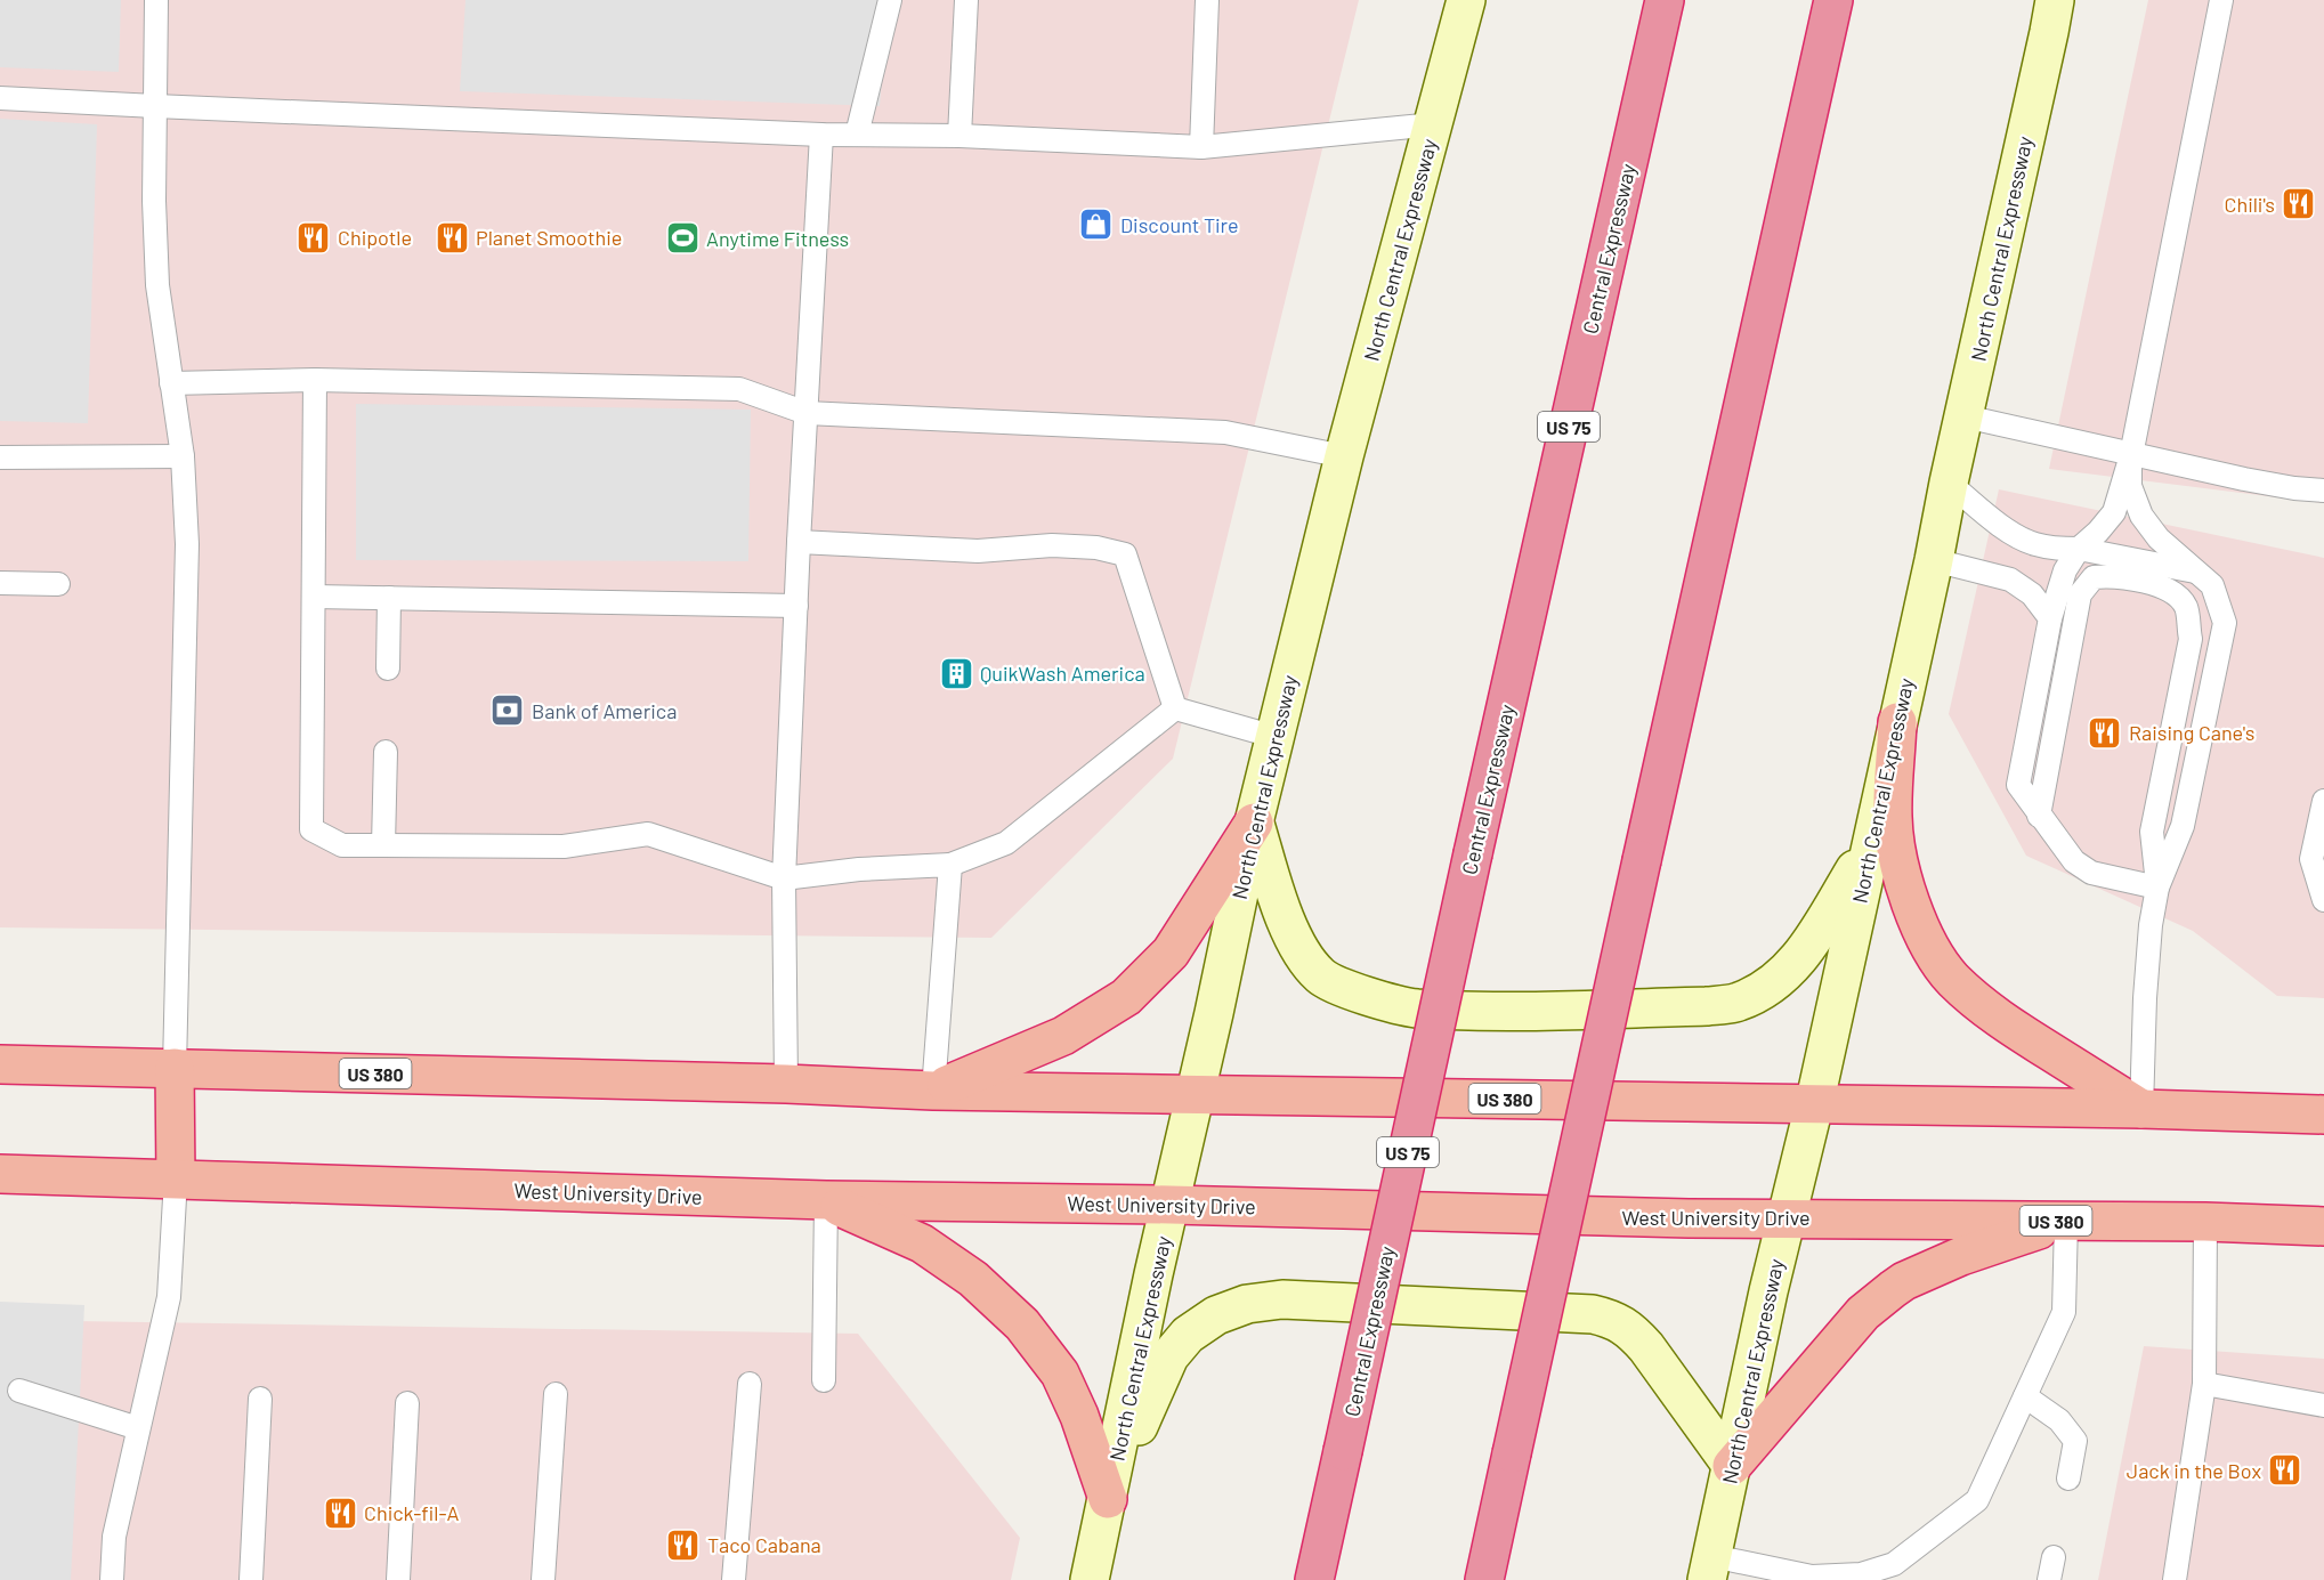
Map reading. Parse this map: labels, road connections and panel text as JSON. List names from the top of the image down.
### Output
{
  "streets": {
    "highway": [
      "Central Expressway",
      "US 75",
      "US 380",
      "West University Drive"
    ],
    "main road": ["North Central Expressway"]
  },
  "crossings": [
    ["North Central Expressway", "US 380"],
    ["North Central Expressway", "West University Drive"]
  ],
  "places": {
    "restaurant": [
      "Chili's",
      "Chipotle",
      "Planet Smoothie",
      "Raising Cane's",
      "Jack in the Box",
      "Chick-fil-A",
      "Taco Cabana"
    ],
    "shop": ["Discount Tire"],
    "sports": ["Anytime Fitness"],
    "building": ["QuikWash America"],
    "bank": ["Bank of America"]
  }
}
